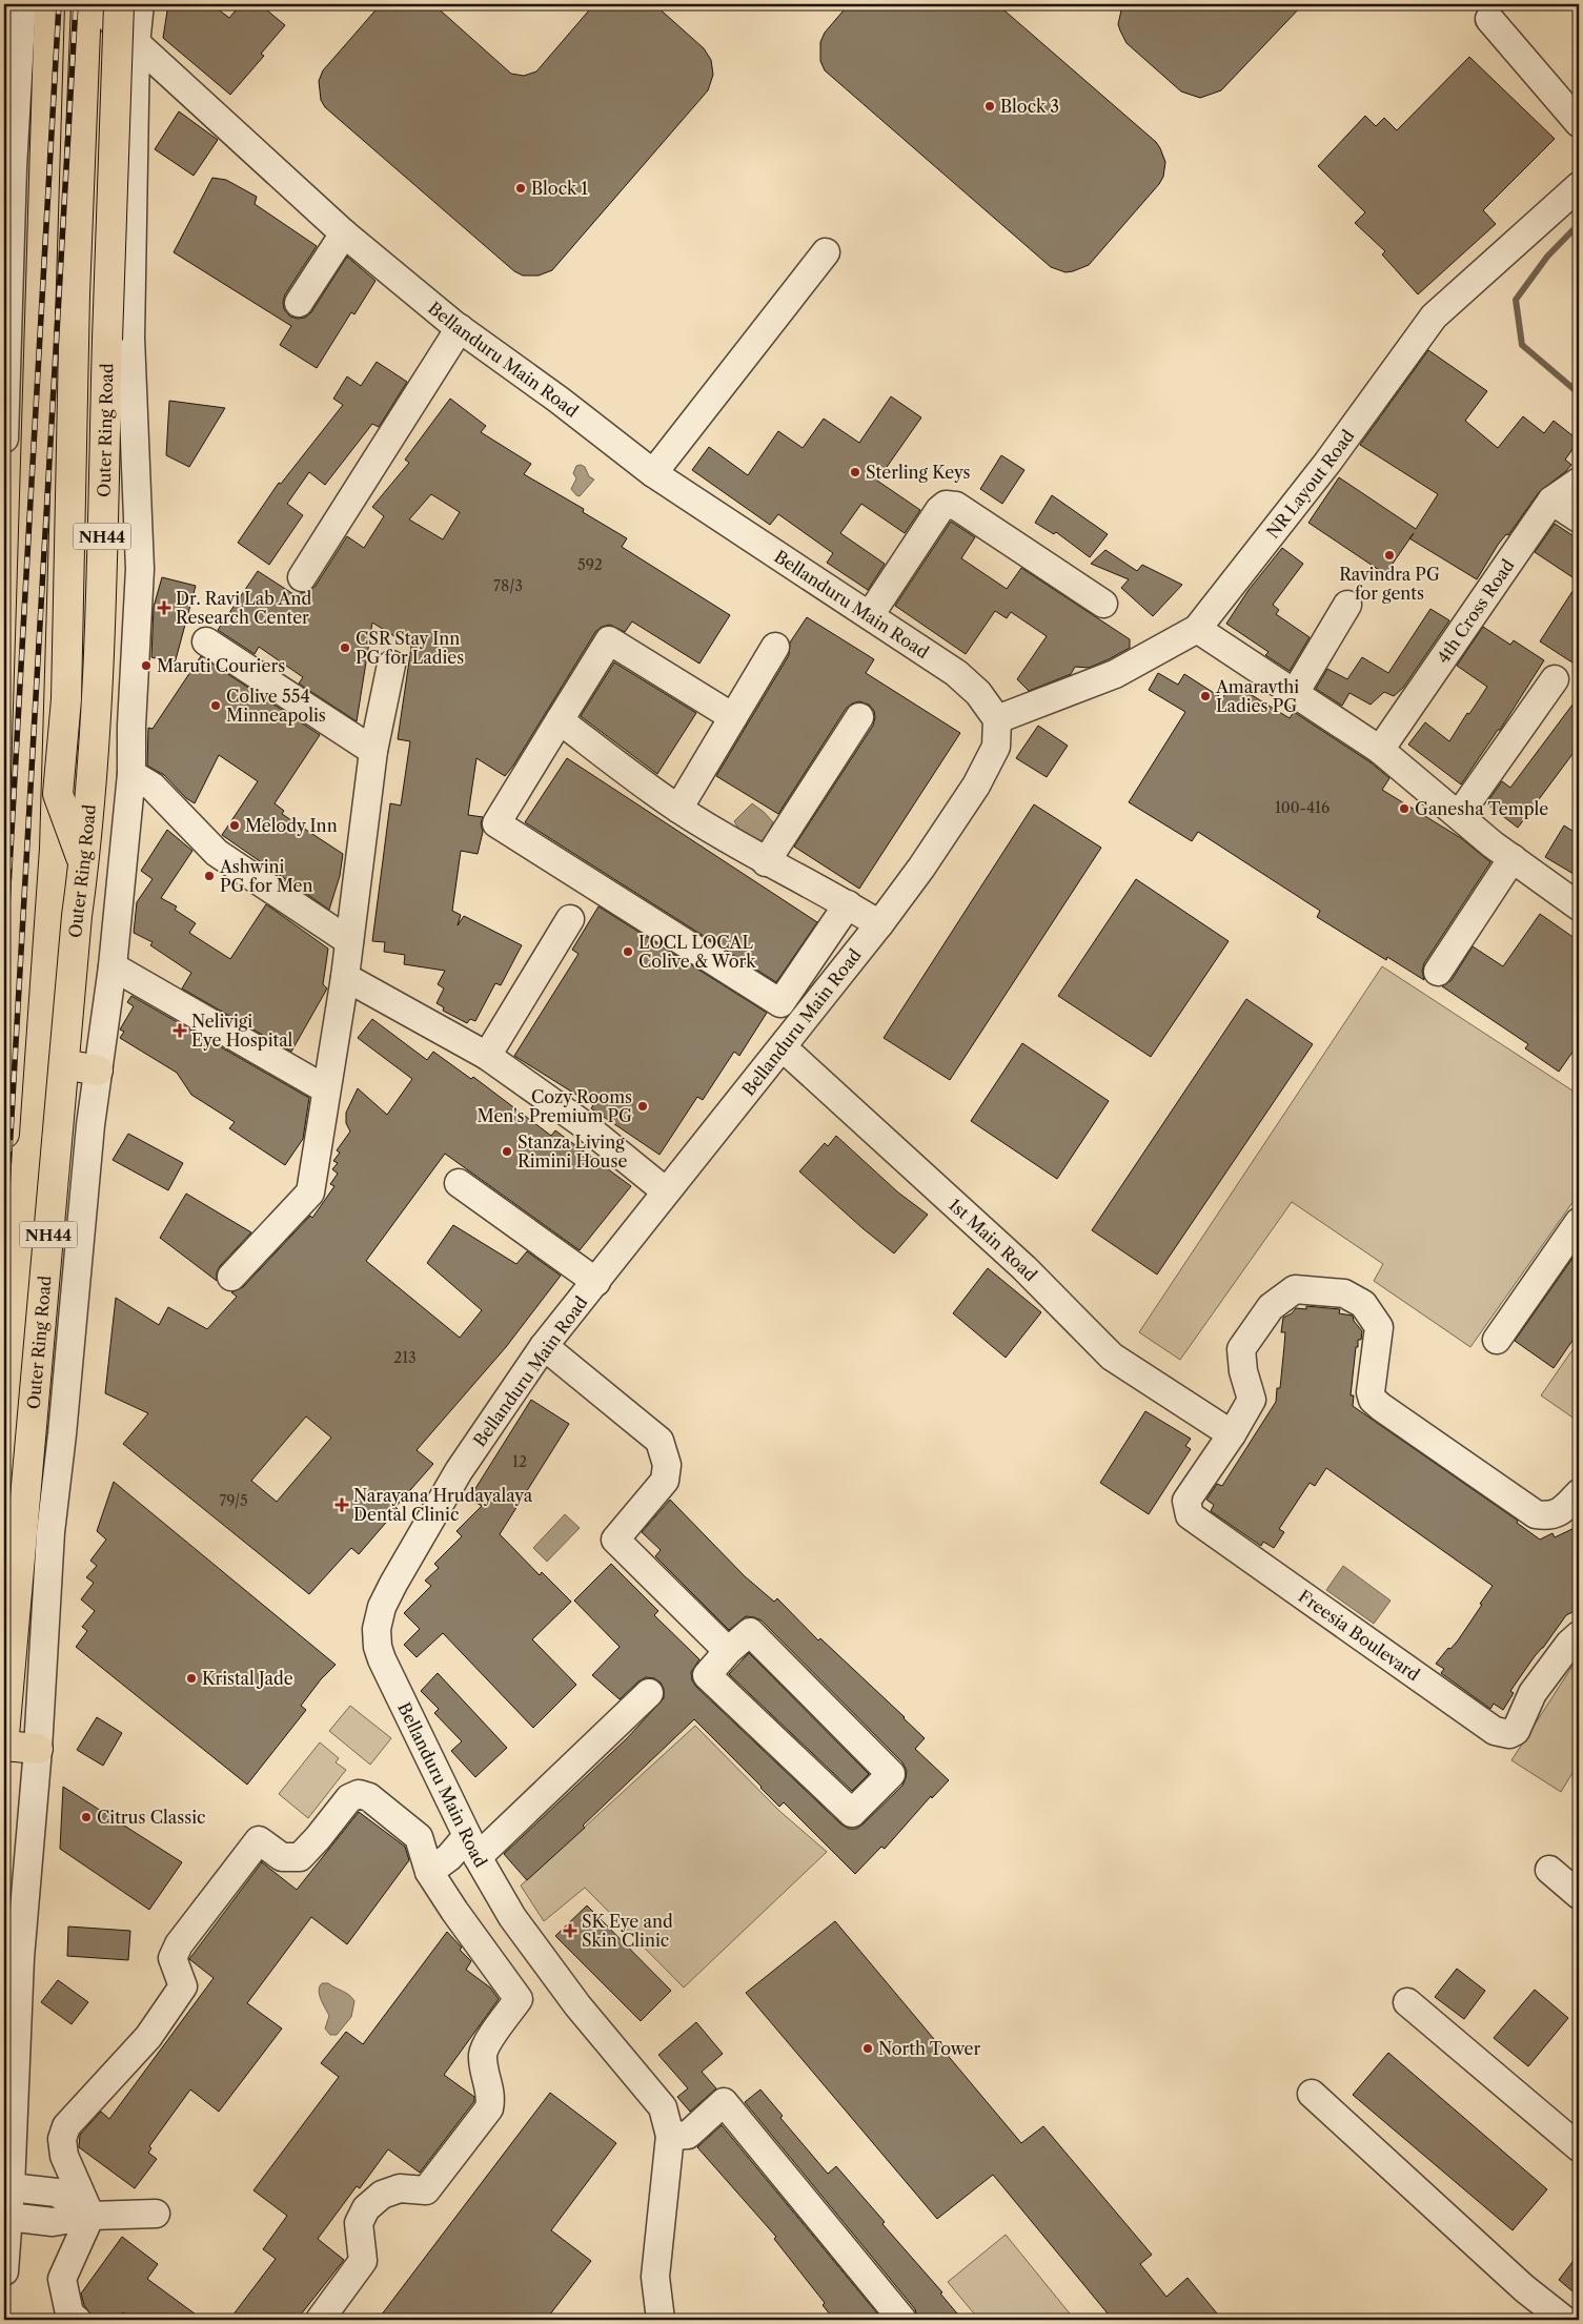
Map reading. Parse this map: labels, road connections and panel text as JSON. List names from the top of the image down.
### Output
{
  "streets": {
    "highway": ["Outer Ring Road", "NH44"],
    "street": [
      "Bellanduru Main Road",
      "NR Layout Road",
      "4th Cross Road",
      "1st Main Road",
      "Freesia Boulevard"
    ]
  },
  "crossings": [
    ["Bellanduru Main Road", "NR Layout Road"],
    ["Bellanduru Main Road", "1st Main Road"],
    ["1st Main Road", "Freesia Boulevard"]
  ],
  "places": {
    "other": [
      "Block 3",
      "Block 1",
      "Sterling Keys",
      "Ravindra PG for gents",
      "CSR Stay Inn PG for Ladies",
      "Maruti Couriers",
      "Amaravthi Ladies PG",
      "Colive 554 Minneapolis",
      "Ganesha Temple",
      "Melody Inn",
      "Ashwini PG for Men",
      "LOCL LOCAL Colive & Work",
      "Cozy Rooms Men's Premium PG",
      "Stanza Living Rimini House",
      "Kristal Jade",
      "Citrus Classic",
      "North Tower"
    ],
    "health": [
      "Dr. Ravi Lab And Research Center",
      "Nelivigi Eye Hospital",
      "Narayana Hrudayalaya Dental Clinic",
      "SK Eye and Skin Clinic"
    ]
  },
  "house_numbers": [
    "592",
    "78/3",
    "100-416",
    "213",
    "12",
    "79/5"
  ]
}
